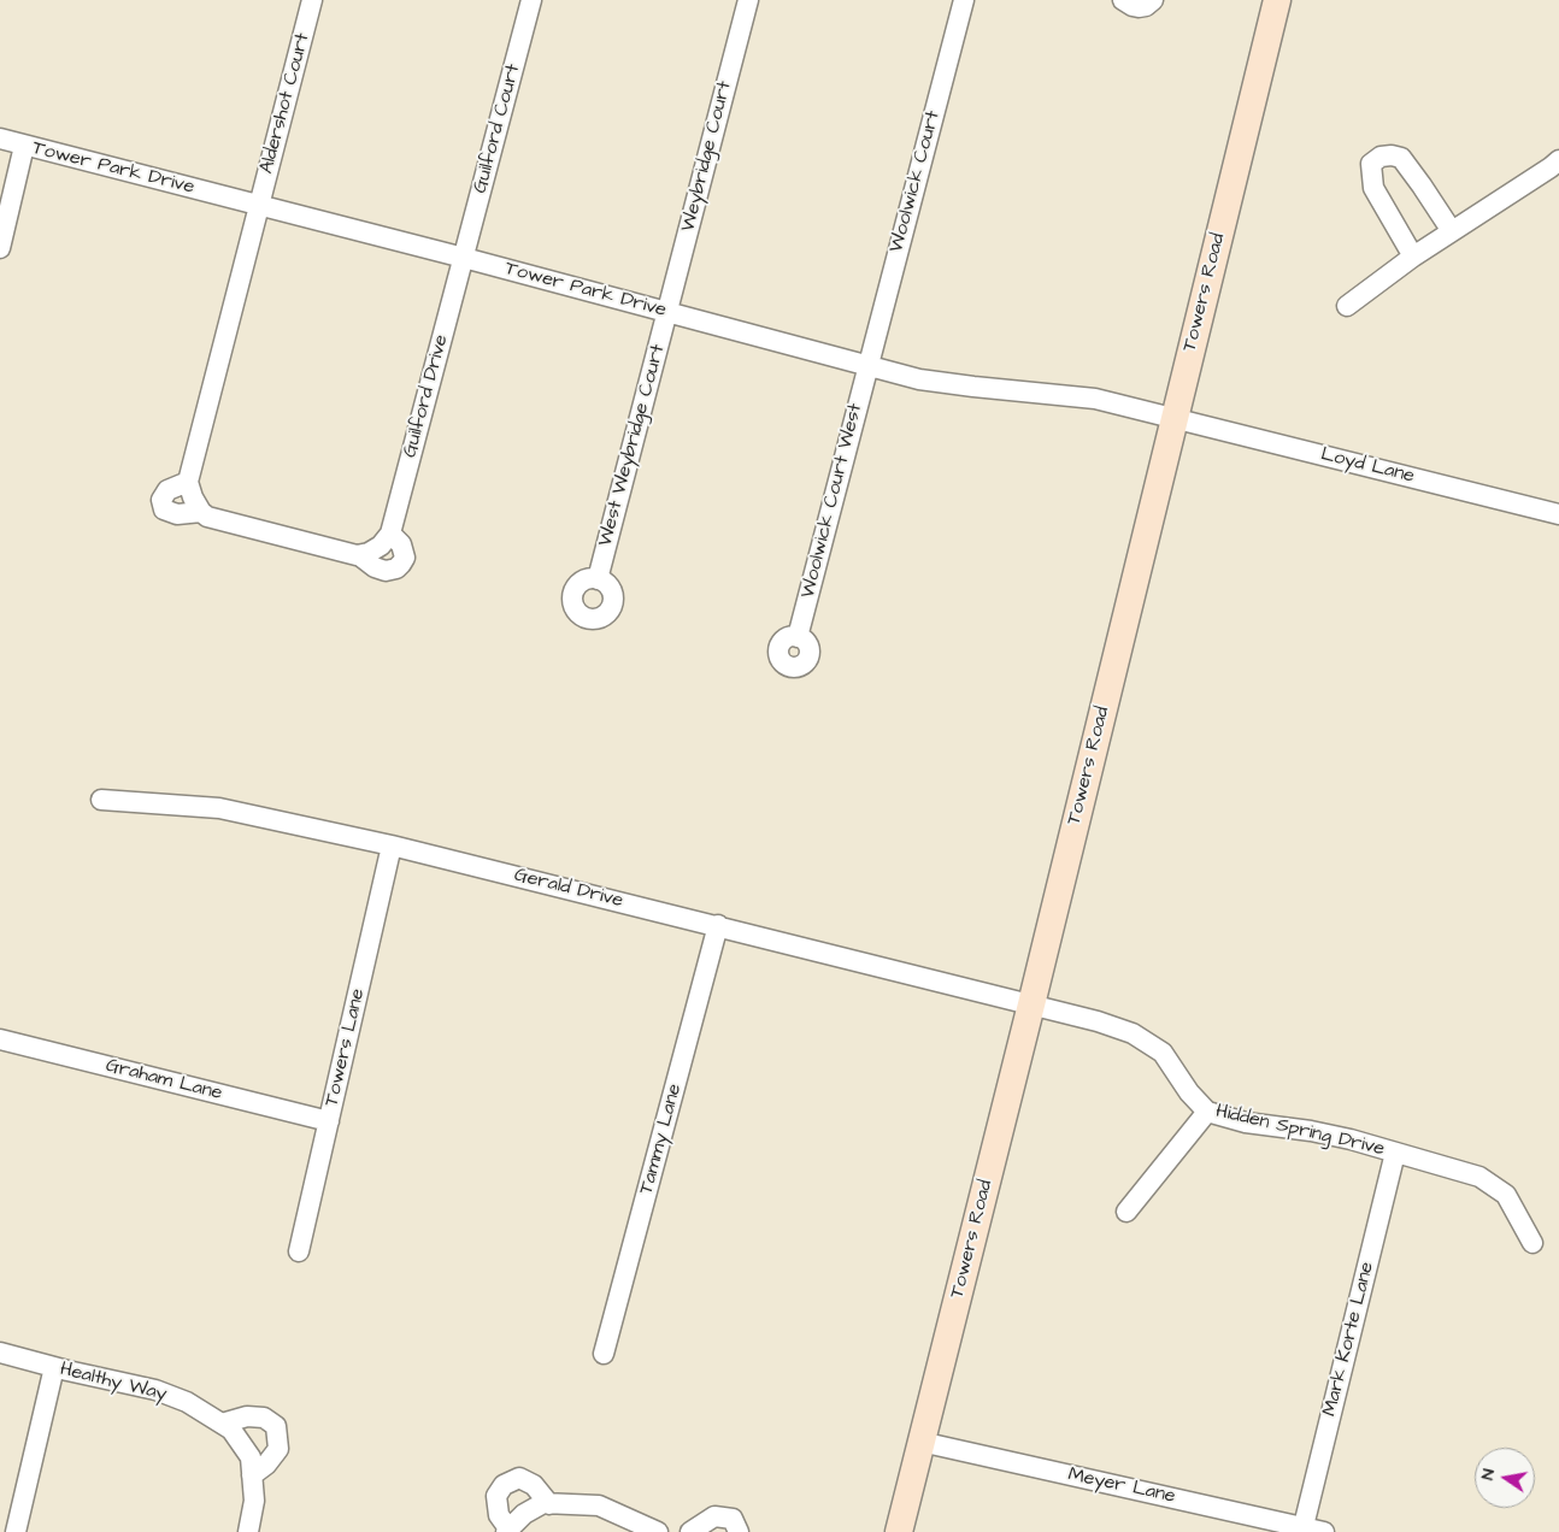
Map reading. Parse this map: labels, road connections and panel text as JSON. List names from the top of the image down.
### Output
{
  "streets": {
    "main road": ["Towers Road"],
    "street": [
      "Aldershot Court",
      "Guilford Court",
      "Weybridge Court",
      "Tower Park Drive",
      "Woolwick Court",
      "Guilford Drive",
      "West Weybridge Court",
      "Loyd Lane",
      "Woolwick Court West",
      "Gerald Drive",
      "Towers Lane",
      "Graham Lane",
      "Hidden Spring Drive",
      "Tammy Lane",
      "Mark Korte Lane",
      "Healthy Way",
      "Meyer Lane"
    ]
  },
  "crossings": [
    ["Aldershot Court", "Tower Park Drive"],
    ["Guilford Court", "Tower Park Drive"],
    ["Guilford Court", "Guilford Drive"],
    ["Weybridge Court", "Tower Park Drive"],
    ["Weybridge Court", "West Weybridge Court"],
    ["Tower Park Drive", "Woolwick Court"],
    ["Tower Park Drive", "Towers Road"],
    ["Tower Park Drive", "Guilford Drive"],
    ["Tower Park Drive", "West Weybridge Court"],
    ["Tower Park Drive", "Loyd Lane"],
    ["Tower Park Drive", "Woolwick Court West"],
    ["Woolwick Court", "Woolwick Court West"],
    ["Towers Road", "Loyd Lane"],
    ["Towers Road", "Gerald Drive"],
    ["Towers Road", "Hidden Spring Drive"],
    ["Towers Road", "Meyer Lane"],
    ["Gerald Drive", "Towers Lane"],
    ["Gerald Drive", "Hidden Spring Drive"],
    ["Gerald Drive", "Tammy Lane"],
    ["Towers Lane", "Graham Lane"],
    ["Hidden Spring Drive", "Mark Korte Lane"],
    ["Mark Korte Lane", "Meyer Lane"]
  ],
  "north": "left"
}
